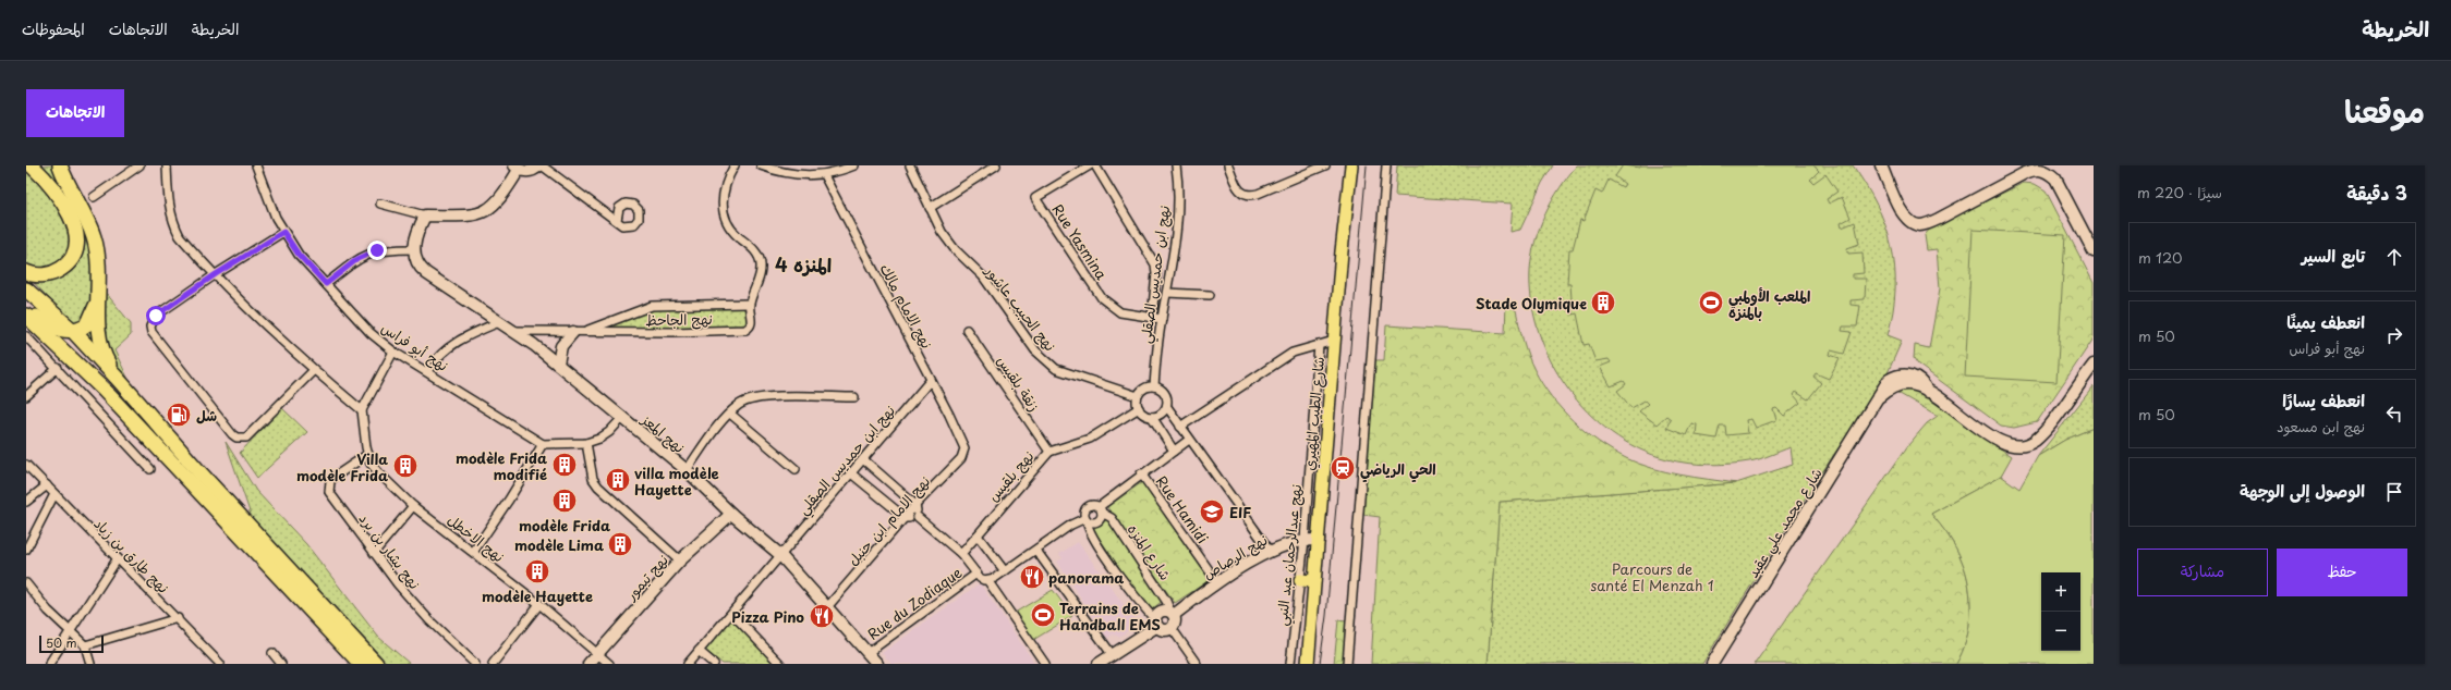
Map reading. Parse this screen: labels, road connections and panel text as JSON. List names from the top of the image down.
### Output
{
  "streets": {
    "main road": ["شارع الطيب المهيري"],
    "street": [
      "Rue Yasmina",
      "نهج ابن حمديس الصقلي",
      "نهج الامام مالك",
      "نهج الحبيب عاشور",
      "نهج الجاحظ",
      "نهج أبو فراس",
      "زنقة بلقيس",
      "نهج المعز",
      "نهج بلقيس",
      "Rue Hamidi",
      "نهج الامام ابن حنبل",
      "شارع محمد علي عقيد",
      "نهج الاخطل",
      "نهج بشار بن برد",
      "شارع المنزه",
      "نهج طارق بن زياد",
      "نهج عبدالرحمان عبد النبي",
      "نهج الرصاص",
      "نهج تيمور",
      "Rue du Zodiaque"
    ]
  },
  "crossings": [
    ["Rue Yasmina", "نهج ابن حمديس الصقلي"],
    ["نهج ابن حمديس الصقلي", "نهج الامام مالك"],
    ["نهج ابن حمديس الصقلي", "نهج الحبيب عاشور"],
    ["نهج ابن حمديس الصقلي", "نهج المعز"],
    ["نهج ابن حمديس الصقلي", "نهج بلقيس"],
    ["نهج الامام مالك", "نهج الامام ابن حنبل"],
    ["نهج الحبيب عاشور", "نهج بلقيس"],
    ["نهج الجاحظ", "نهج المعز"],
    ["زنقة بلقيس", "نهج بلقيس"],
    ["شارع الطيب المهيري", "نهج الرصاص"],
    ["نهج المعز", "نهج الامام ابن حنبل"],
    ["نهج المعز", "نهج تيمور"],
    ["نهج المعز", "Rue du Zodiaque"],
    ["نهج بلقيس", "Rue du Zodiaque"],
    ["Rue Hamidi", "نهج الرصاص"],
    ["نهج الاخطل", "نهج بشار بن برد"],
    ["نهج الاخطل", "نهج تيمور"],
    ["شارع المنزه", "نهج الرصاص"],
    ["نهج عبدالرحمان عبد النبي", "نهج الرصاص"]
  ],
  "districts": ["المنزه 4"],
  "parks": ["Parcours de santé El Menzah 1"],
  "places": {
    "building": [
      "Stade Olymique",
      "modèle Frida modifié",
      "Villa modèle Frida",
      "villa modèle Hayette",
      "modèle Frida",
      "modèle Lima",
      "modèle Hayette"
    ],
    "sports": ["الملعب الأولمبي بالمنزه", "Terrains de Handball EMS"],
    "fuel station": ["شل"],
    "station": ["الحي الرياضي"],
    "school or university": ["EIF"],
    "restaurant": ["panorama", "Pizza Pino"]
  },
  "scale_bar": "50 m",
  "page": {
    "header": "الخريطة",
    "nav": ["الخريطة", "الاتجاهات", "المحفوظات"],
    "title": "موقعنا",
    "buttons": [
      "الاتجاهات",
      ["حفظ", "مشاركة"]
    ],
    "heading": ["3 دقيقة", "سيرًا · 220 m"],
    "list": [
      ["تابع السير", "120 m"],
      ["انعطف يمينًا", "نهج أبو فراس", "50 m"],
      ["انعطف يسارًا", "نهج ابن مسعود", "50 m"],
      "الوصول إلى الوجهة"
    ],
    "map_buttons": ["+", "−"],
    "scale": "50 m"
  }
}
